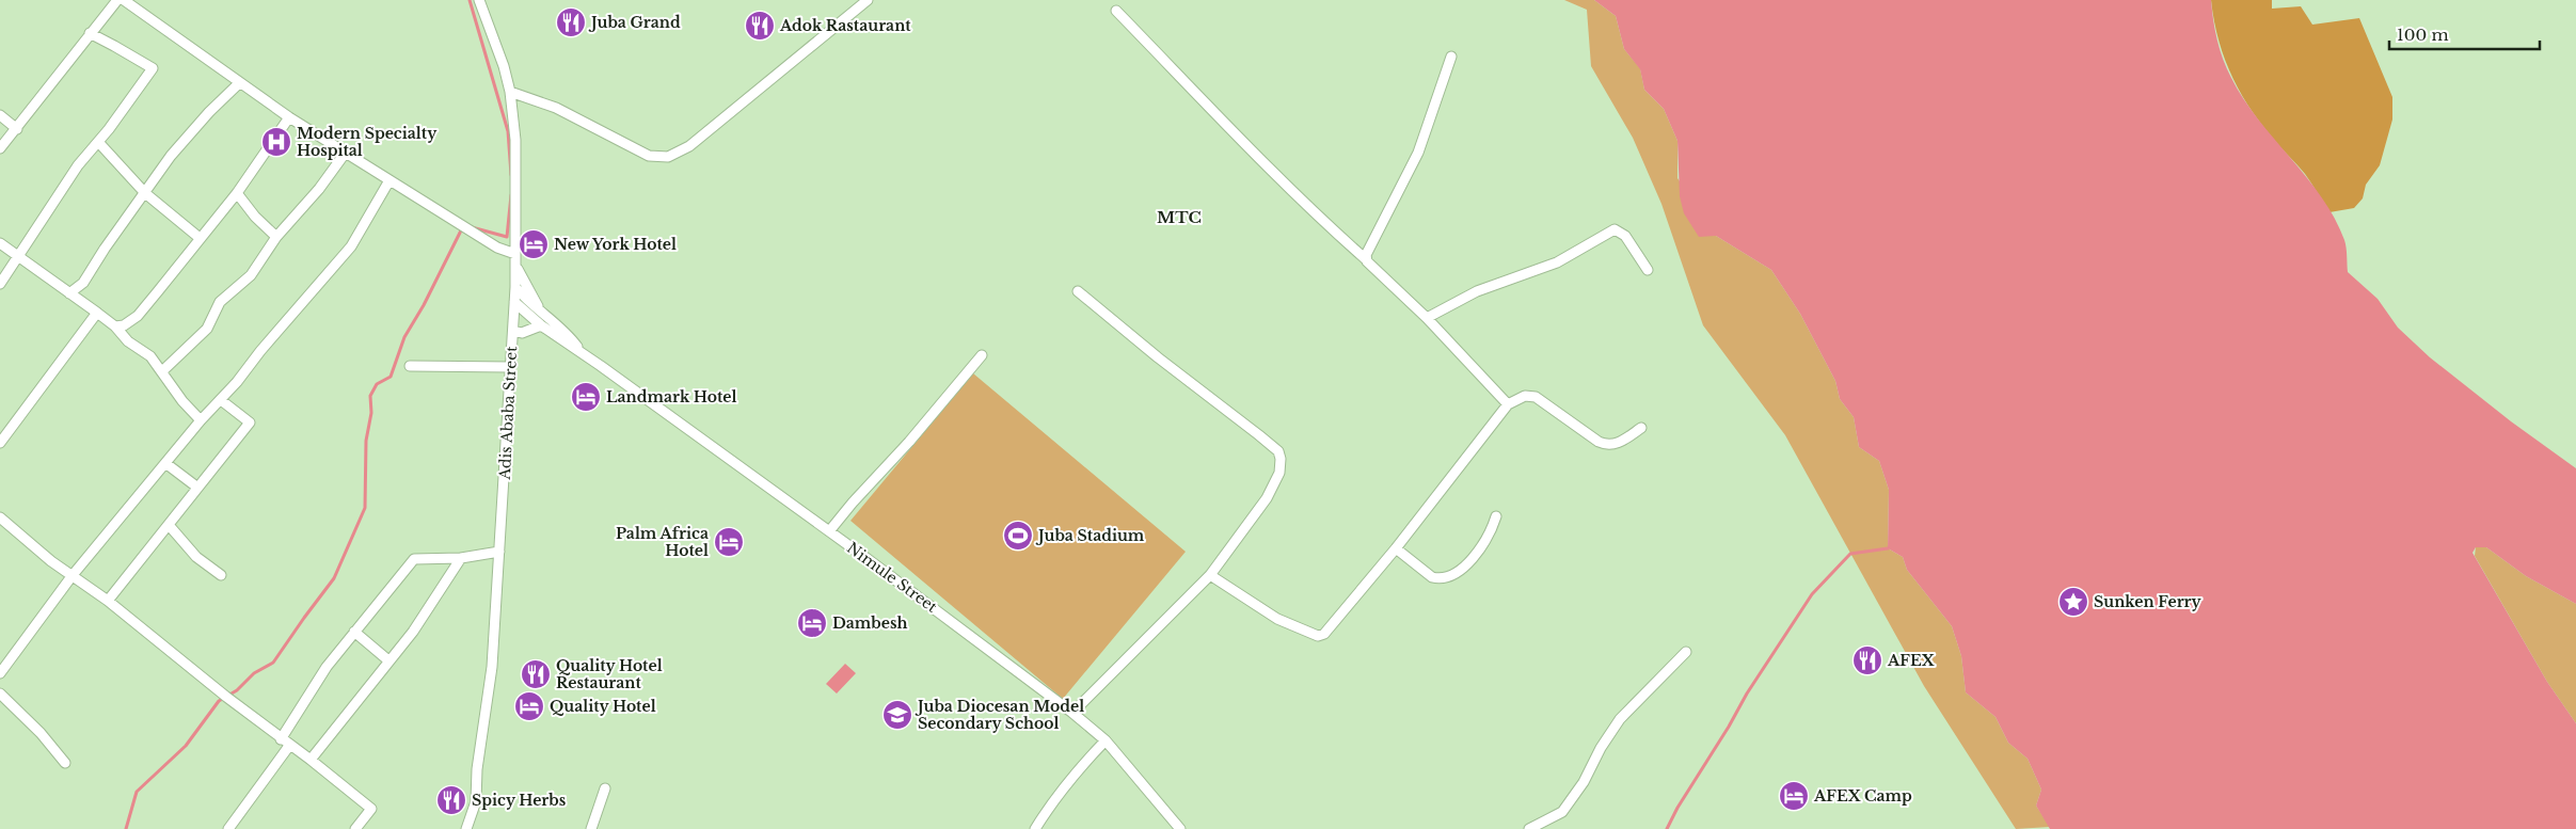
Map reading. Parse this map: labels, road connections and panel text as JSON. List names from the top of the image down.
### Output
{
  "streets": {
    "street": ["Adis Ababa Street", "Nimule Street"]
  },
  "crossings": [
    ["Adis Ababa Street", "Nimule Street"]
  ],
  "districts": ["MTC"],
  "places": {
    "restaurant": [
      "Juba Grand",
      "Adok Rastaurant",
      "AFEX",
      "Quality Hotel Restaurant",
      "Spicy Herbs"
    ],
    "hospital": ["Modern Specialty Hospital"],
    "hotel": [
      "New York Hotel",
      "Landmark Hotel",
      "Palm Africa Hotel",
      "Dambesh",
      "Quality Hotel",
      "AFEX Camp"
    ],
    "sports": ["Juba Stadium"],
    "place": ["Sunken Ferry"],
    "school or university": ["Juba Diocesan Model Secondary School"]
  },
  "scale_bar": "100 m"
}
